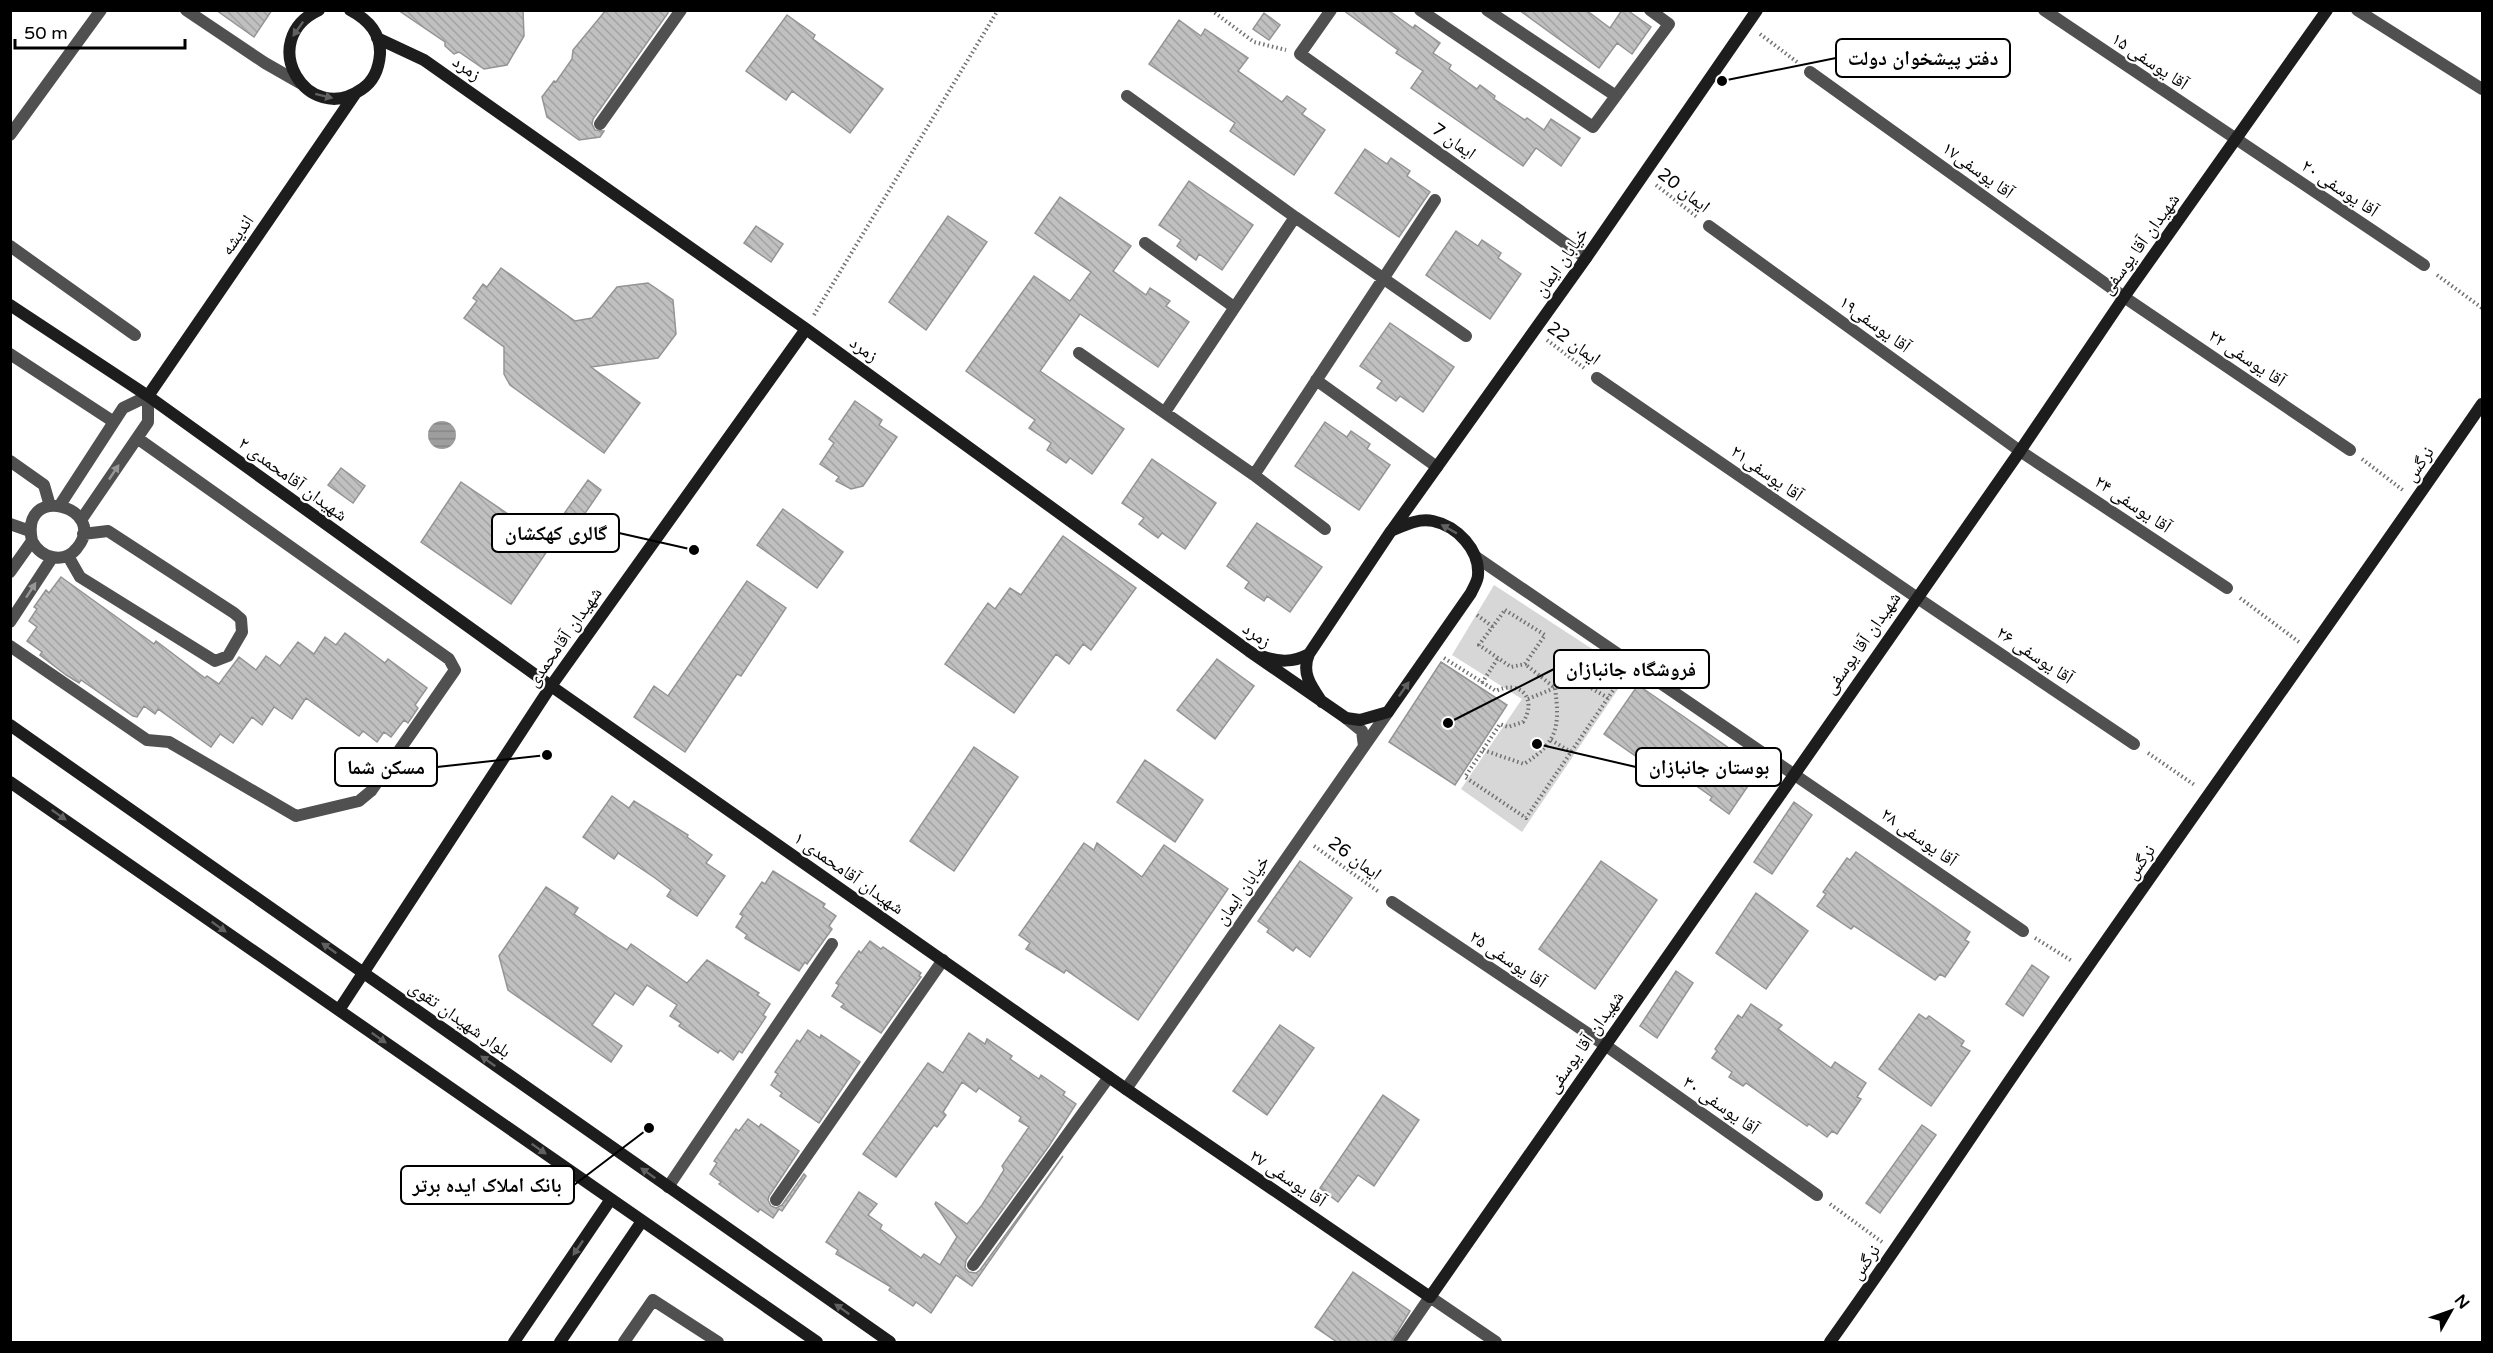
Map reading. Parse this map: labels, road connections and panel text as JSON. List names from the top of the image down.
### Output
{
  "streets": {
    "street": [
      "آقا یوسفی ۱۵",
      "زمرد",
      "ایمان 7",
      "آقا یوسفی۱۷",
      "آقا یوسفی ۲۰",
      "انديشه",
      "شهیدان آقا یوسفی",
      "خیابان ایمان",
      "آقا یوسفی۱۹",
      "آقا یوسفی ۲۲",
      "نرگس",
      "آقا یوسفی۲۱",
      "شهیدان آقامحمدی ۲",
      "آقا یوسفی ۲۴",
      "شهیدان آقامحمدی",
      "آقا یوسفی ۲۶",
      "آقا یوسفی ۲۸",
      "شهیدان آقامحمدی ۱",
      "آقا یوسفی ۲۵",
      "بلوار شهیدان تقوی",
      "آقا یوسفی ۳۰",
      "آقا یوسفی ۲۷"
    ],
    "path": ["ایمان 20", "ایمان 22", "ایمان 26"]
  },
  "crossings": [
    ["آقا یوسفی ۱۵", "آقا یوسفی ۲۰"],
    ["آقا یوسفی ۱۵", "شهیدان آقا یوسفی"],
    ["زمرد", "انديشه"],
    ["زمرد", "شهیدان آقامحمدی"],
    ["ایمان 7", "خیابان ایمان"],
    ["آقا یوسفی۱۷", "شهیدان آقا یوسفی"],
    ["آقا یوسفی۱۷", "آقا یوسفی ۲۲"],
    ["آقا یوسفی ۲۰", "شهیدان آقا یوسفی"],
    ["ایمان 20", "خیابان ایمان"],
    ["ایمان 20", "آقا یوسفی۱۹"],
    ["انديشه", "شهیدان آقامحمدی ۲"],
    ["شهیدان آقا یوسفی", "آقا یوسفی۱۹"],
    ["شهیدان آقا یوسفی", "آقا یوسفی ۲۲"],
    ["شهیدان آقا یوسفی", "آقا یوسفی۲۱"],
    ["شهیدان آقا یوسفی", "آقا یوسفی ۲۴"],
    ["شهیدان آقا یوسفی", "آقا یوسفی ۲۶"],
    ["شهیدان آقا یوسفی", "آقا یوسفی ۲۸"],
    ["شهیدان آقا یوسفی", "آقا یوسفی ۲۵"],
    ["شهیدان آقا یوسفی", "آقا یوسفی ۳۰"],
    ["شهیدان آقا یوسفی", "آقا یوسفی ۲۷"],
    ["خیابان ایمان", "ایمان 22"],
    ["خیابان ایمان", "ایمان 26"],
    ["خیابان ایمان", "شهیدان آقامحمدی ۱"],
    ["خیابان ایمان", "آقا یوسفی ۲۷"],
    ["آقا یوسفی۱۹", "آقا یوسفی ۲۴"],
    ["ایمان 22", "آقا یوسفی۲۱"],
    ["آقا یوسفی۲۱", "آقا یوسفی ۲۶"],
    ["شهیدان آقامحمدی ۲", "شهیدان آقامحمدی"],
    ["شهیدان آقامحمدی ۲", "شهیدان آقامحمدی ۱"],
    ["شهیدان آقامحمدی", "شهیدان آقامحمدی ۱"],
    ["شهیدان آقامحمدی", "بلوار شهیدان تقوی"],
    ["ایمان 26", "آقا یوسفی ۲۵"],
    ["شهیدان آقامحمدی ۱", "آقا یوسفی ۲۷"],
    ["آقا یوسفی ۲۵", "آقا یوسفی ۳۰"]
  ],
  "places": [
    "دفتر پیشخوان دولت",
    "گالری کهکشان",
    "فروشگاه جانبازان",
    "بوستان جانبازان",
    "مسکن شما",
    "بانک املاک ایده برتر"
  ],
  "scale_bar": "50 m",
  "north": "top right"
}
